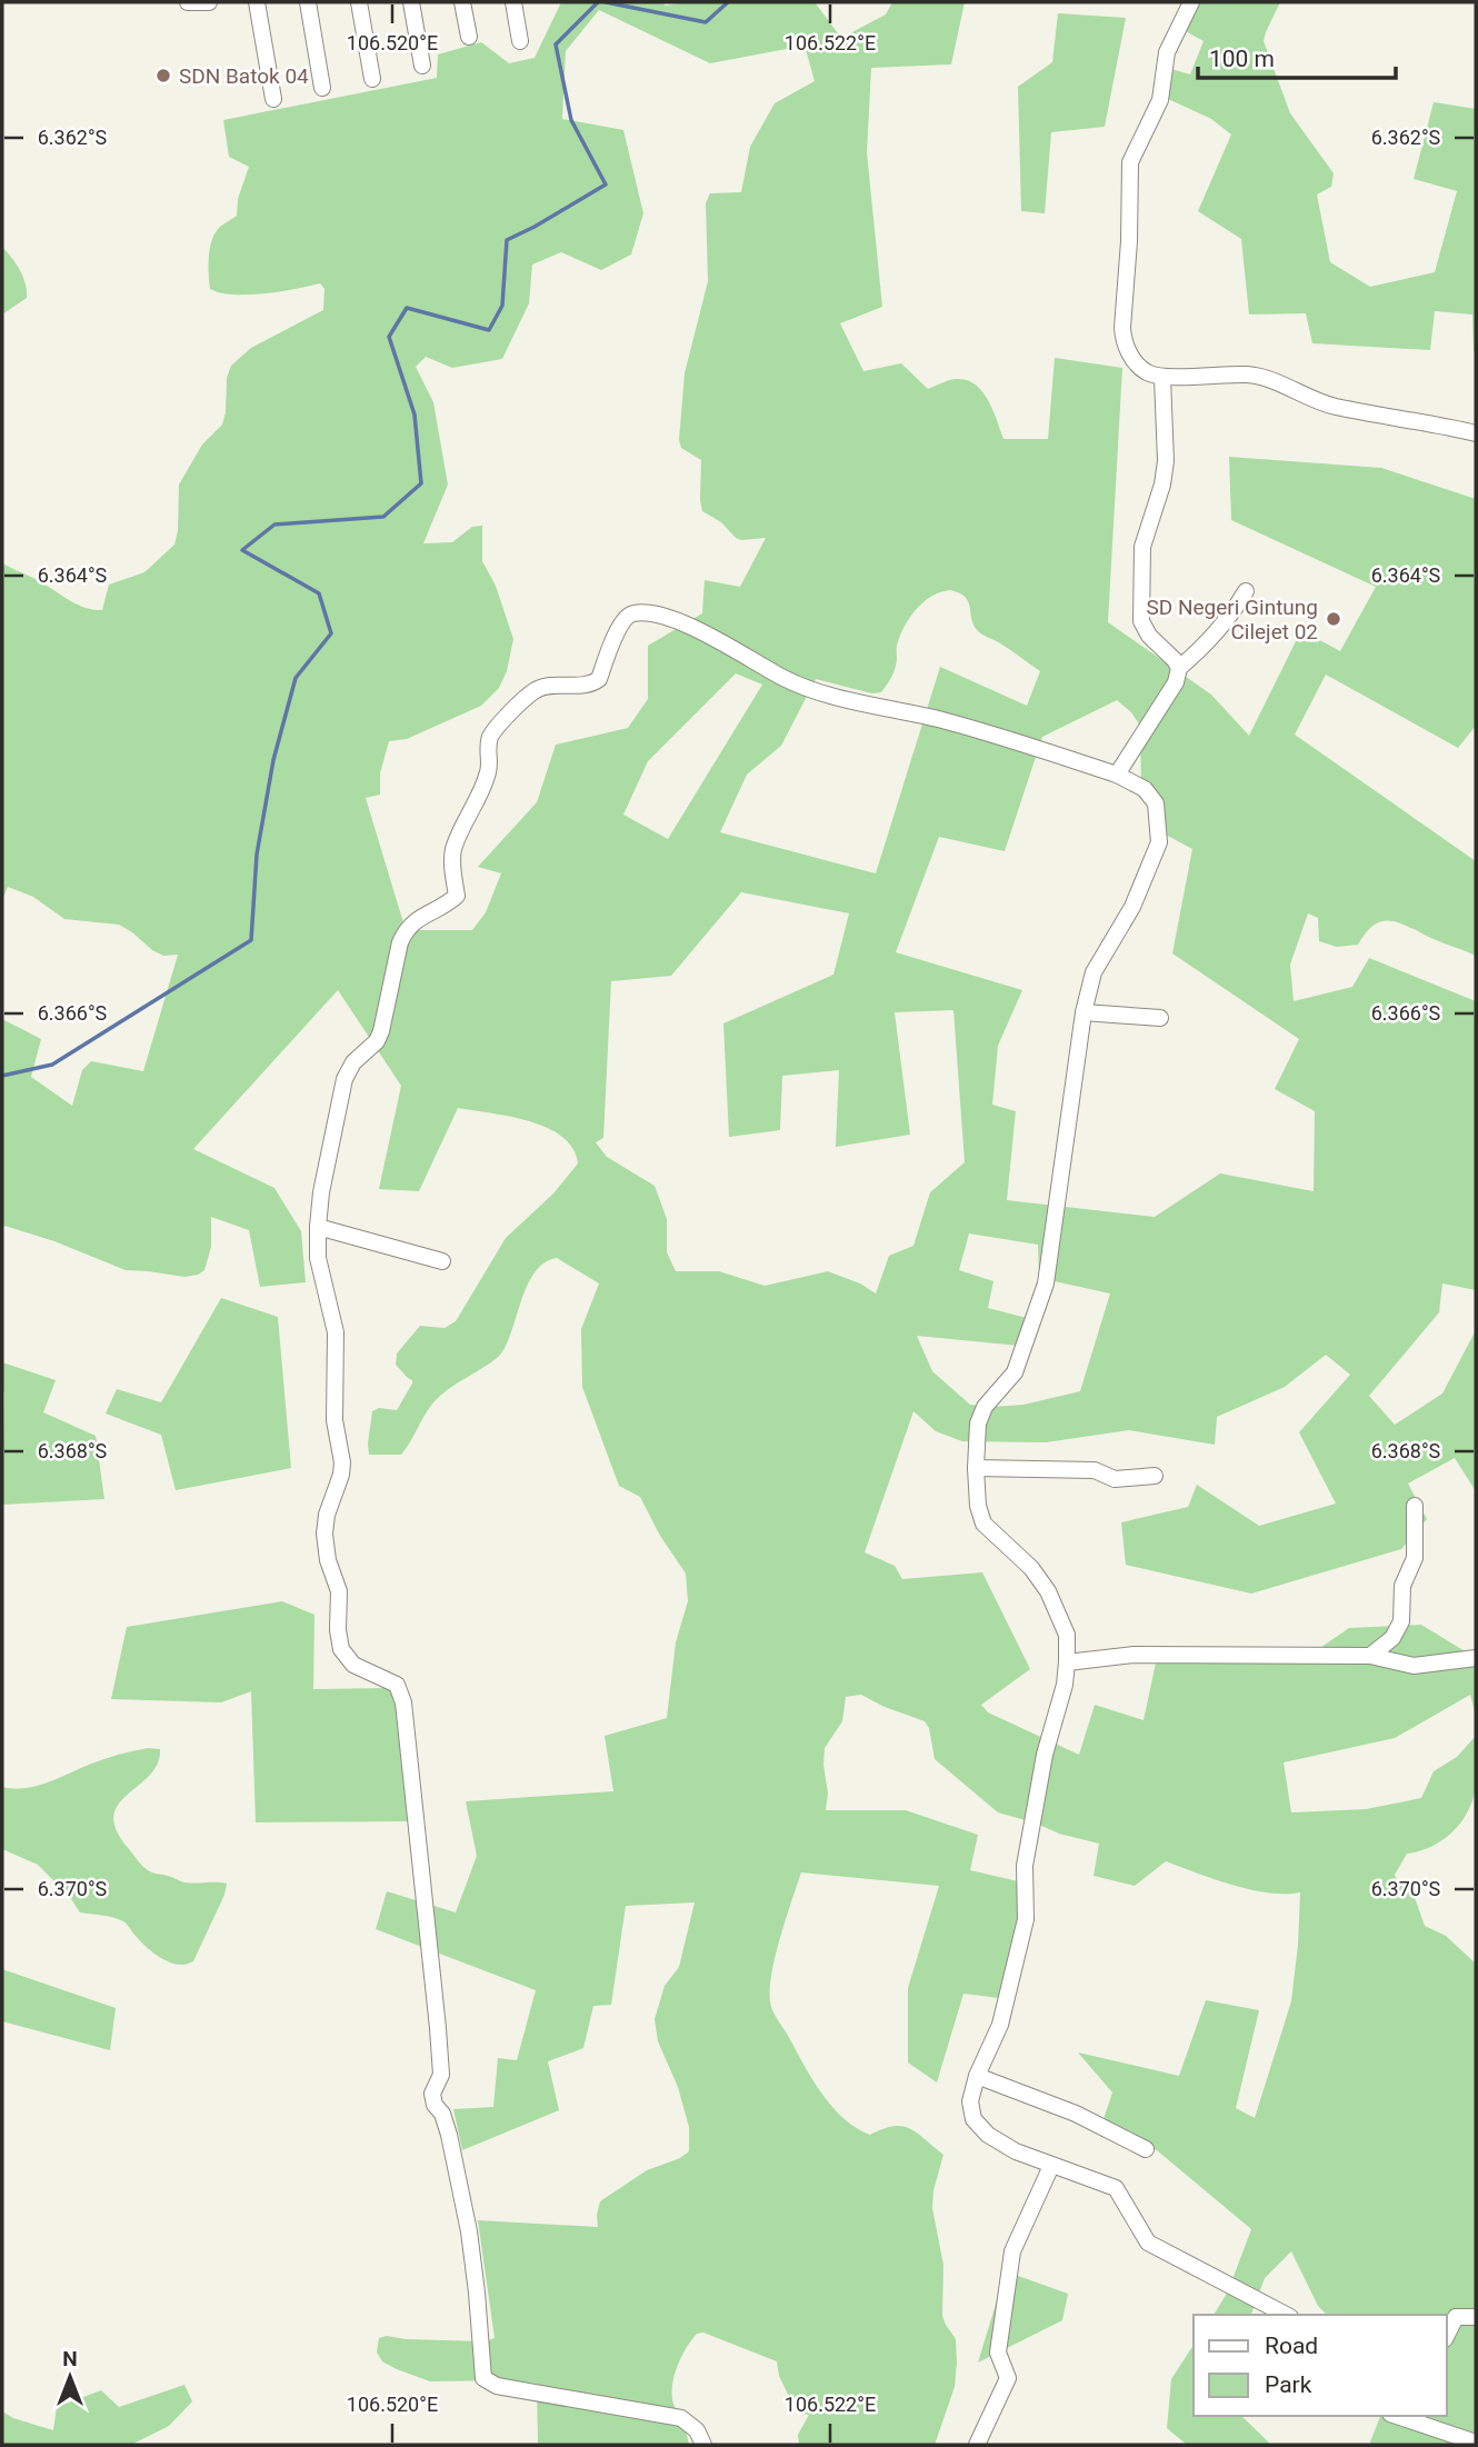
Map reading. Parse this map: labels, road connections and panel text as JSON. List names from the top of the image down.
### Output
{
  "places": ["SDN Batok 04", "SD Negeri Gintung Cilejet 02"],
  "legend": ["Road", "Park"],
  "scale_bar": "100 m",
  "north": "top",
  "coordinates": [
    "106.520°E",
    "106.522°E",
    "6.362°S",
    "6.364°S",
    "6.366°S",
    "6.368°S",
    "6.370°S"
  ]
}
